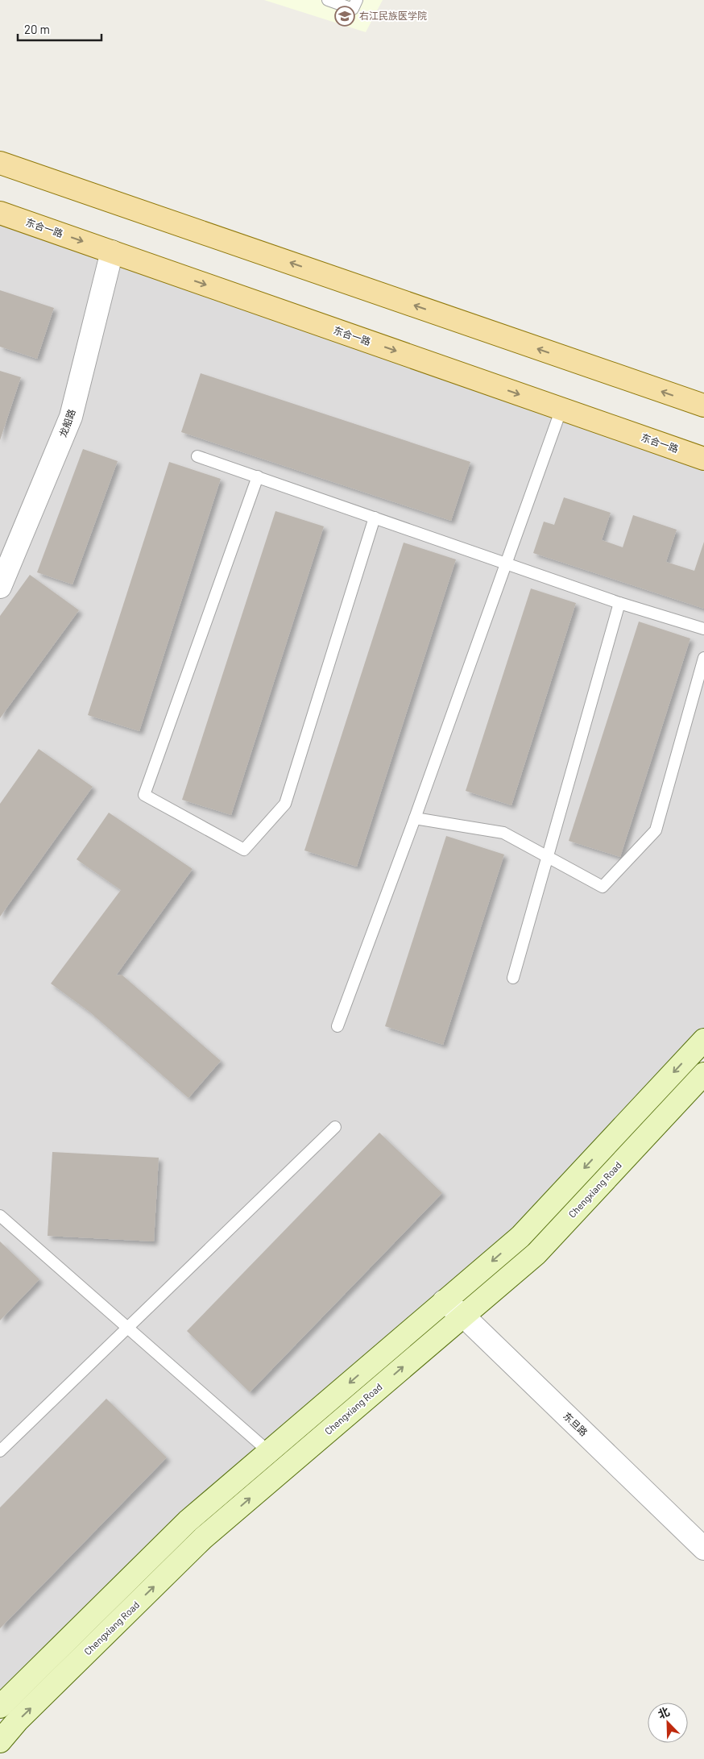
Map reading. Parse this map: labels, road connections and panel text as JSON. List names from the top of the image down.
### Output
{
  "streets": {
    "main road": ["东合一路", "Chengxiang Road"],
    "street": ["龙船路", "东旦路"]
  },
  "crossings": [
    ["东合一路", "龙船路"],
    ["Chengxiang Road", "东旦路"]
  ],
  "places": {
    "school or university": ["右江民族医学院"]
  },
  "scale_bar": "20 m",
  "north": "top left"
}
